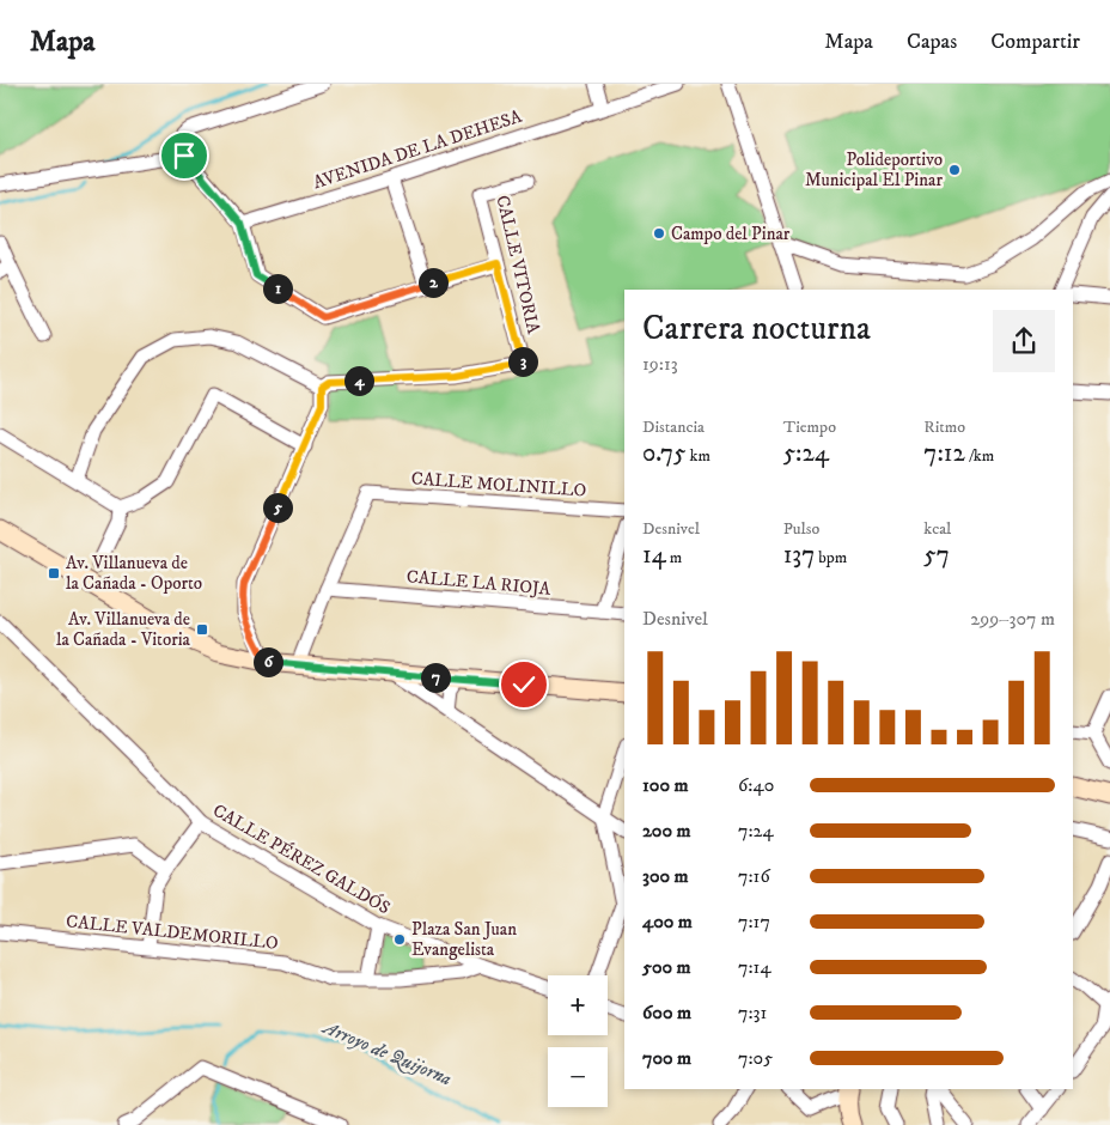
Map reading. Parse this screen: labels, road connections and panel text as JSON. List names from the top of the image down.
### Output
{
  "streets": {
    "street": [
      "AVENIDA DE LA DEHESA",
      "CALLE VITORIA",
      "CALLE MOLINILLO",
      "CALLE LA RIOJA",
      "CALLE PÉREZ GALDÓS",
      "CALLE VALDEMORILLO"
    ]
  },
  "crossings": [
    ["CALLE MOLINILLO", "CALLE LA RIOJA"],
    ["CALLE PÉREZ GALDÓS", "CALLE VALDEMORILLO"]
  ],
  "water": ["Arroyo de Quijorna"],
  "places": {
    "other": ["Polideportivo Municipal El Pinar", "Campo del Pinar", "Plaza San Juan Evangelista"],
    "transit": ["Av. Villanueva de la Cañada - Oporto", "Av. Villanueva de la Cañada - Vitoria"]
  },
  "page": {
    "header": "Mapa",
    "nav": ["Mapa", "Capas", "Compartir"],
    "pins": [
      "2",
      "1",
      "3",
      "4",
      "5",
      "6",
      "7"
    ],
    "heading": ["Carrera nocturna", "19:13"],
    "stats": [
      ["Distancia", "0.75 km"],
      ["Tiempo", "5:24"],
      ["Ritmo", "7:12 /km"],
      ["Desnivel", "14 m"],
      ["Pulso", "137 bpm"],
      ["kcal", "57"]
    ],
    "chart": ["Desnivel", "299–307 m"],
    "list": [
      {
        "name": "100 m",
        "note": "6:40"
      },
      {
        "name": "200 m",
        "note": "7:24"
      },
      {
        "name": "300 m",
        "note": "7:16"
      },
      {
        "name": "400 m",
        "note": "7:17"
      },
      {
        "name": "500 m",
        "note": "7:14"
      },
      {
        "name": "600 m",
        "note": "7:31"
      },
      {
        "name": "700 m",
        "note": "7:05"
      }
    ],
    "map_buttons": ["+", "−"]
  }
}
